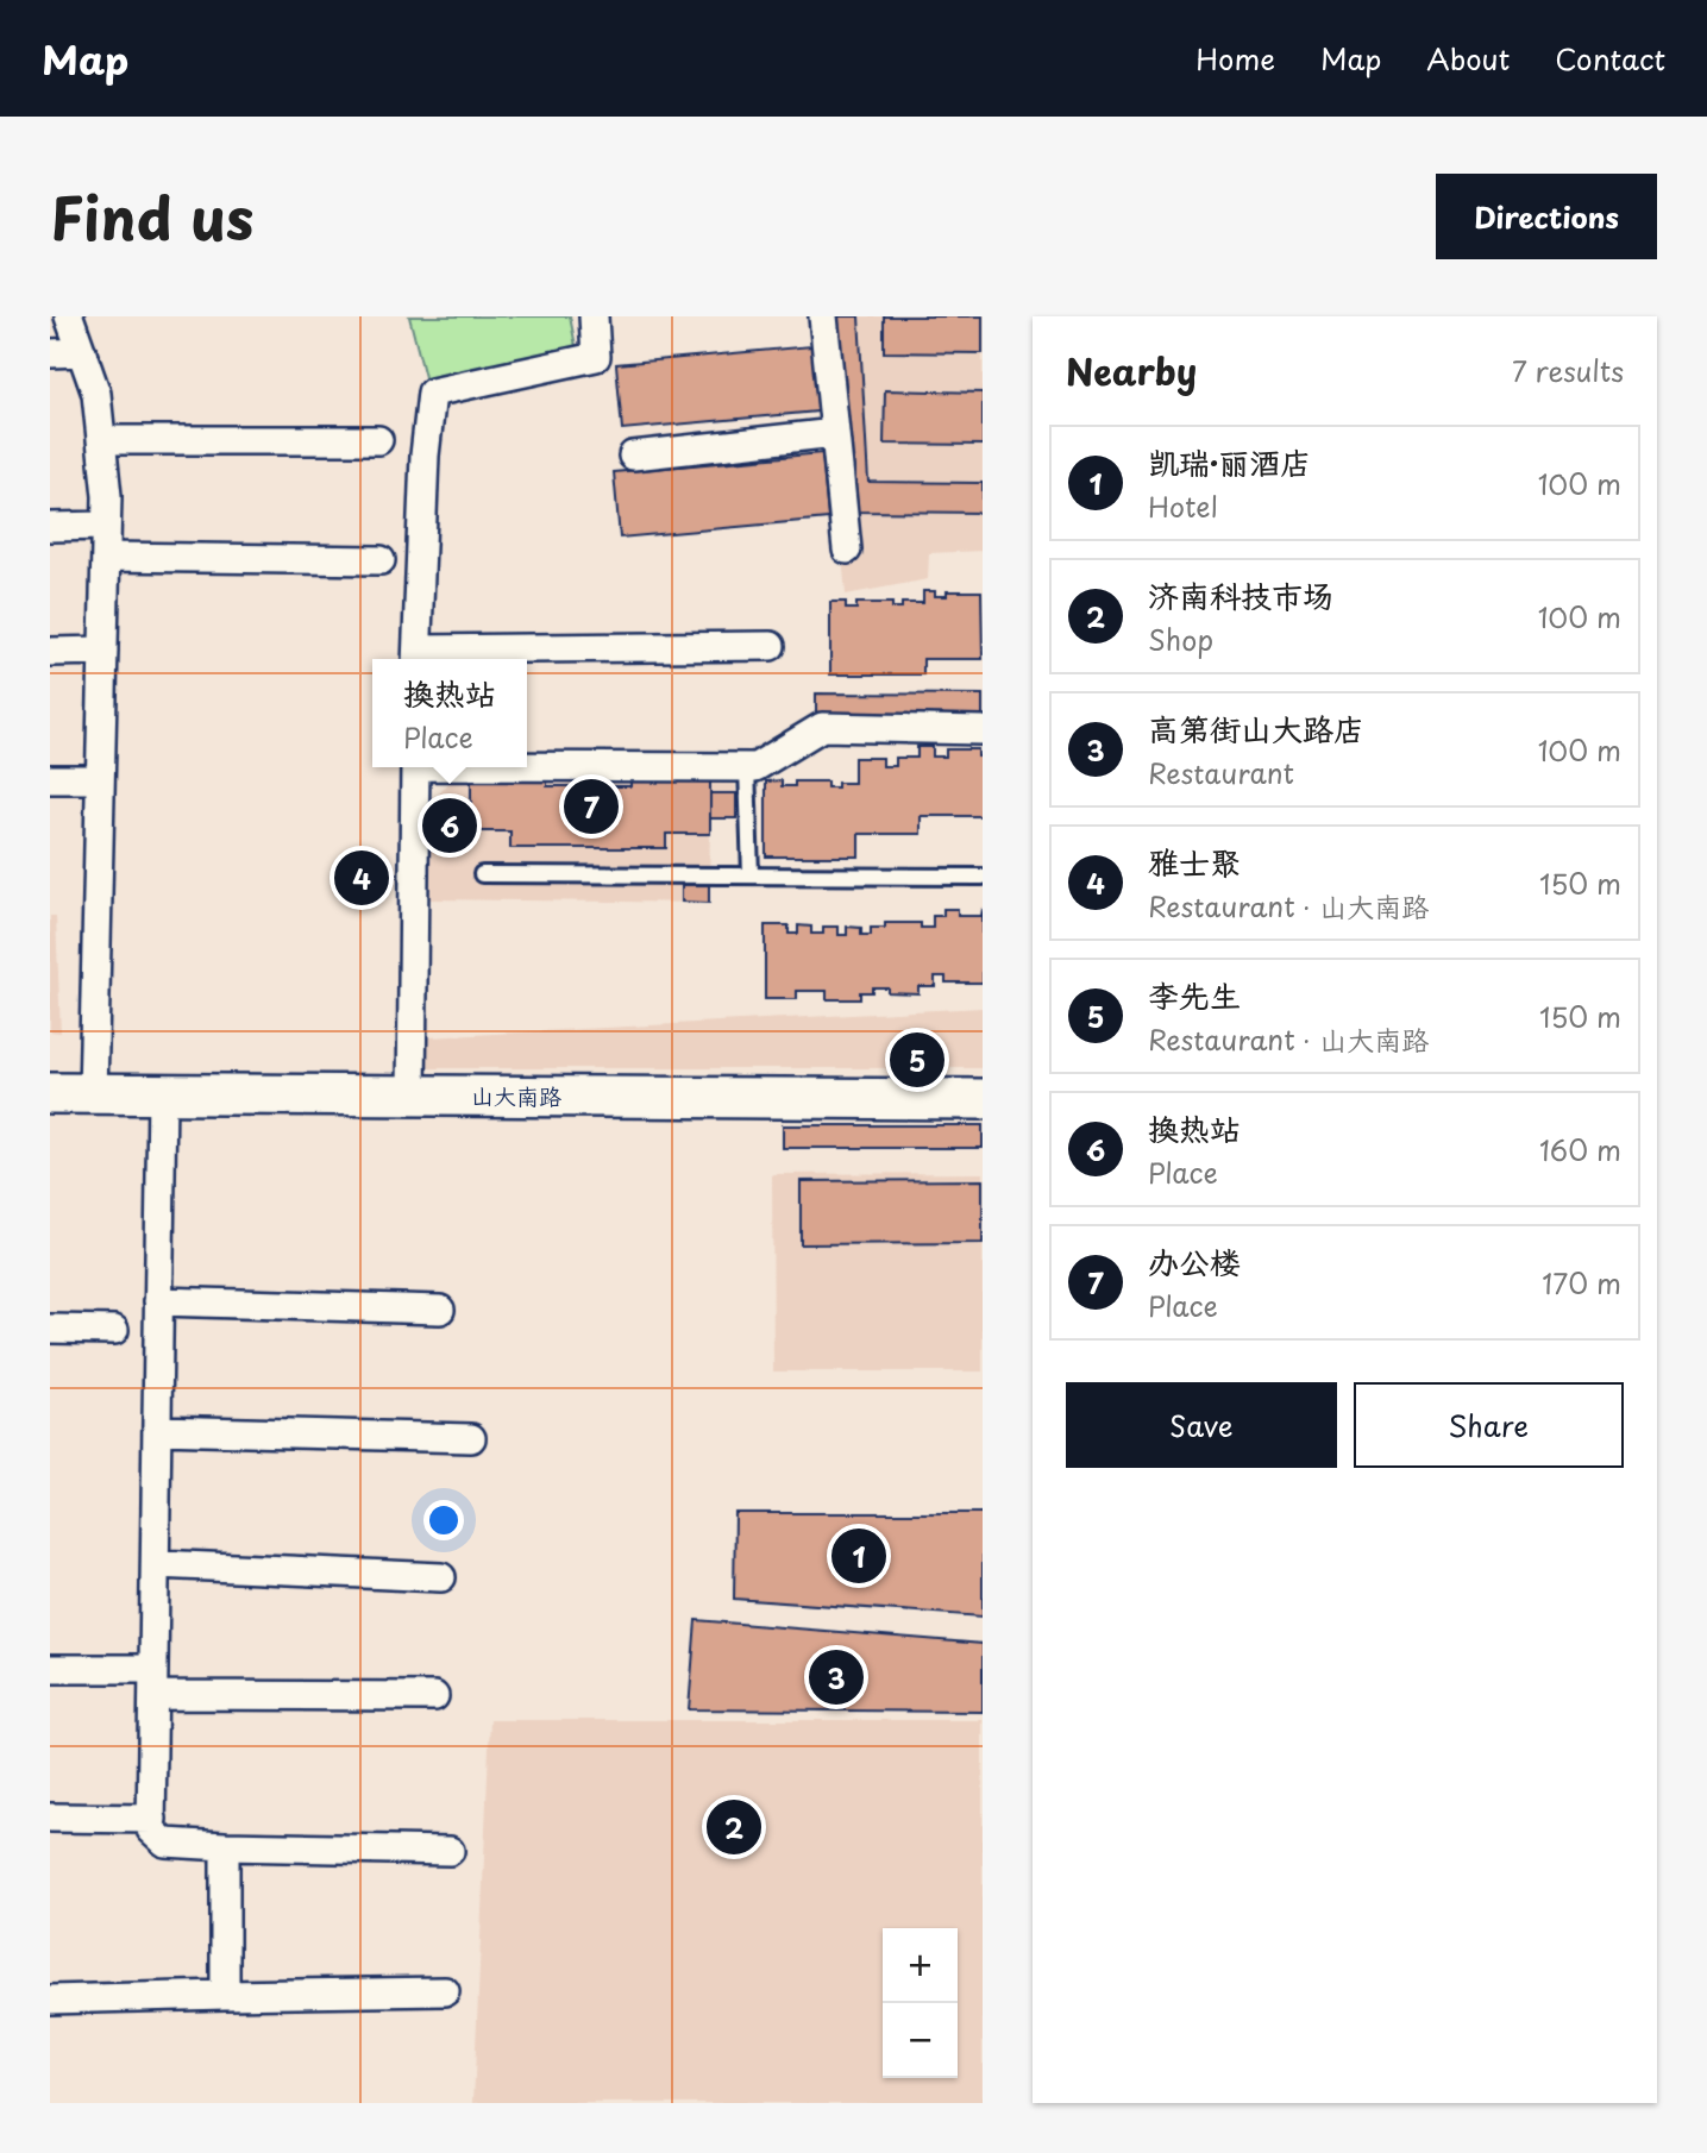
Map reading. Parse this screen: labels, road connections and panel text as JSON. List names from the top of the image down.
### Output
{
  "streets": {
    "main road": ["山大南路"]
  },
  "page": {
    "header": "Map",
    "nav": [
      "Home",
      "Map",
      "About",
      "Contact"
    ],
    "title": "Find us",
    "buttons": [
      "Directions",
      ["Save", "Share"]
    ],
    "heading": ["Nearby", "7 results"],
    "list": [
      {
        "mark": "1",
        "name": "凯瑞·丽酒店",
        "note": "Hotel",
        "value": "100 m"
      },
      {
        "mark": "2",
        "name": "济南科技市场",
        "note": "Shop",
        "value": "100 m"
      },
      {
        "mark": "3",
        "name": "高第街山大路店",
        "note": "Restaurant",
        "value": "100 m"
      },
      {
        "mark": "4",
        "name": "雅士聚",
        "note": "Restaurant · 山大南路",
        "value": "150 m"
      },
      {
        "mark": "5",
        "name": "李先生",
        "note": "Restaurant · 山大南路",
        "value": "150 m"
      },
      {
        "mark": "6",
        "name": "换热站",
        "note": "Place",
        "value": "160 m"
      },
      {
        "mark": "7",
        "name": "办公楼",
        "note": "Place",
        "value": "170 m"
      }
    ],
    "popup": ["换热站", "Place"],
    "pins": [
      "7",
      "6",
      "4",
      "5",
      "1",
      "3",
      "2"
    ],
    "map_buttons": ["+", "−"]
  }
}
